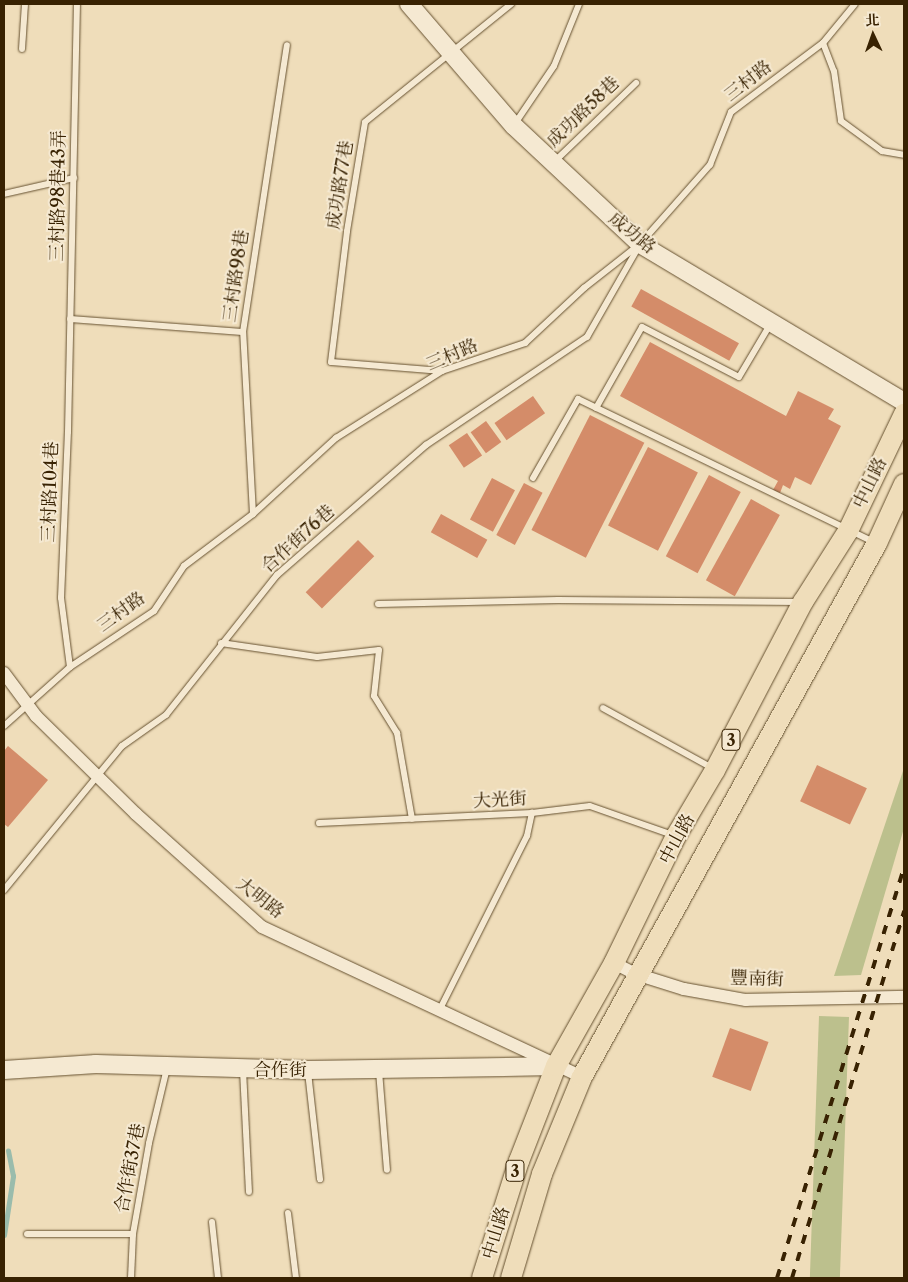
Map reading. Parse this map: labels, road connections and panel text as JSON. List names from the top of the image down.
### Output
{
  "streets": {
    "main road": ["中山路", "3"],
    "street": [
      "成功路",
      "大明路",
      "豐南街",
      "合作街"
    ],
    "lane": [
      "三村路",
      "成功路58巷",
      "成功路77巷",
      "三村路98巷43弄",
      "三村路98巷",
      "三村路104巷",
      "合作街76巷",
      "大光街",
      "合作街37巷"
    ]
  },
  "crossings": [
    ["三村路", "成功路77巷"],
    ["三村路", "成功路"],
    ["三村路", "三村路98巷"],
    ["三村路", "三村路104巷"],
    ["三村路", "合作街76巷"],
    ["三村路", "大明路"],
    ["成功路58巷", "成功路"],
    ["成功路77巷", "成功路"],
    ["三村路98巷43弄", "三村路104巷"],
    ["成功路", "合作街76巷"],
    ["中山路", "大光街"],
    ["中山路", "大明路"],
    ["中山路", "豐南街"],
    ["中山路", "合作街"],
    ["合作街76巷", "大明路"],
    ["大明路", "合作街"],
    ["合作街", "合作街37巷"]
  ],
  "north": "top"
}
